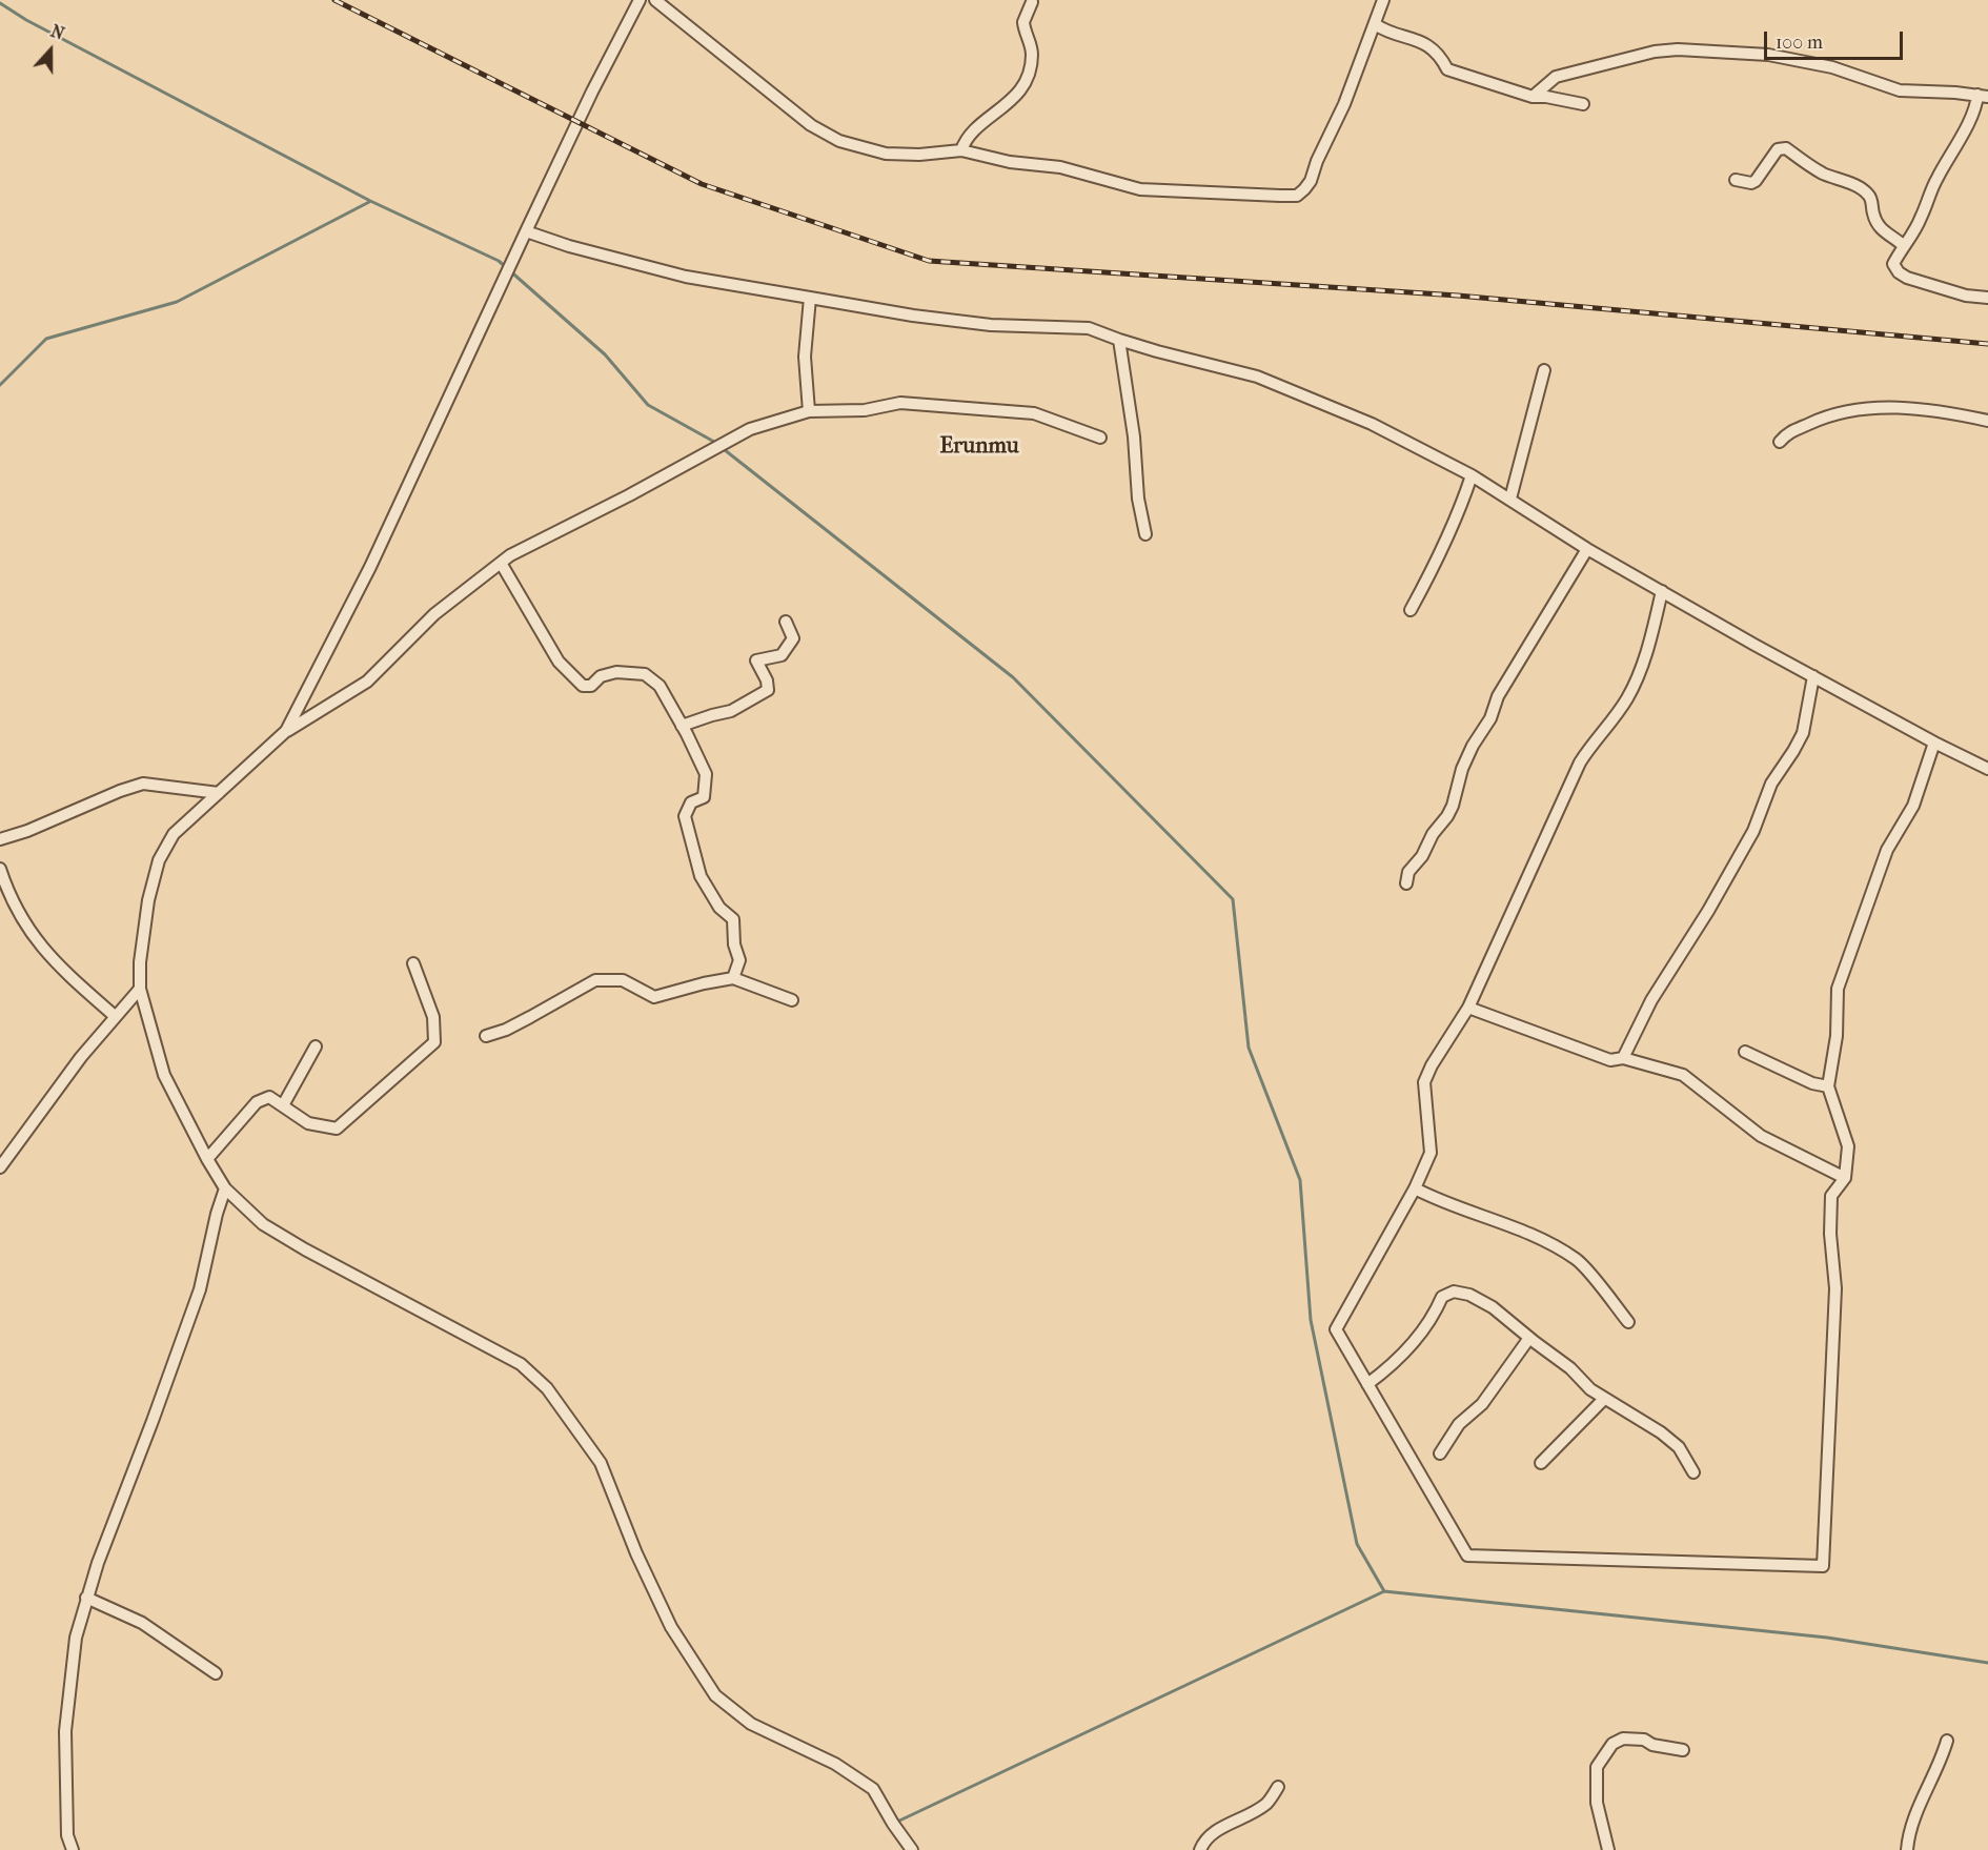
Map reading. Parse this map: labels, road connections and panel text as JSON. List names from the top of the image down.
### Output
{
  "districts": ["Erunmu"],
  "scale_bar": "100 m",
  "north": "top"
}
